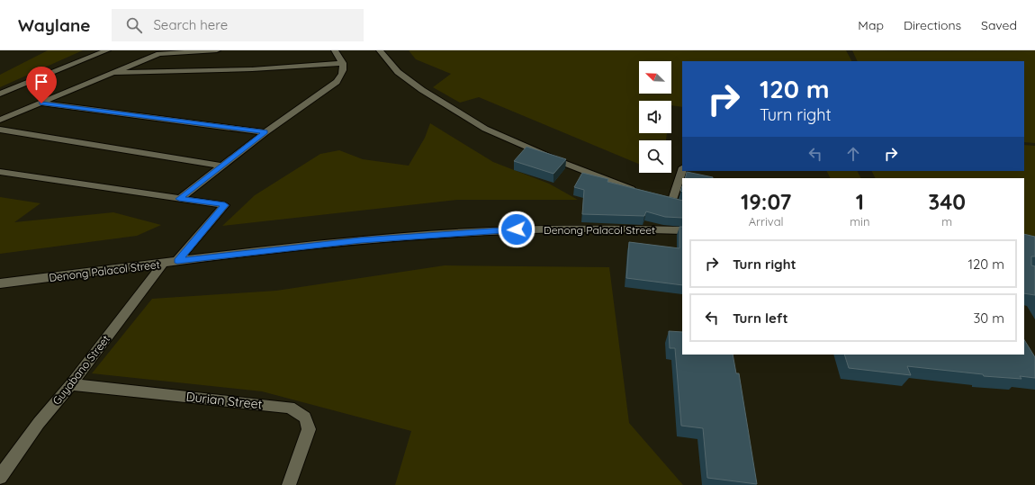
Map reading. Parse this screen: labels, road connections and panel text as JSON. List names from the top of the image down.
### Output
{
  "streets": {
    "street": ["Denong Palacol Street", "Guyabano Street", "Durian Street"]
  },
  "crossings": [
    ["Denong Palacol Street", "Guyabano Street"],
    ["Guyabano Street", "Durian Street"]
  ],
  "north": "top left",
  "page": {
    "header": "Waylane",
    "search": "Search here",
    "nav": ["Map", "Directions", "Saved"],
    "turn": ["120 m", "Turn right"],
    "eta": [
      "19:07",
      "Arrival",
      "1",
      "min",
      "340",
      "m"
    ],
    "list": [
      {
        "name": "Turn right",
        "value": "120 m"
      },
      {
        "name": "Turn left",
        "value": "30 m"
      }
    ]
  }
}
